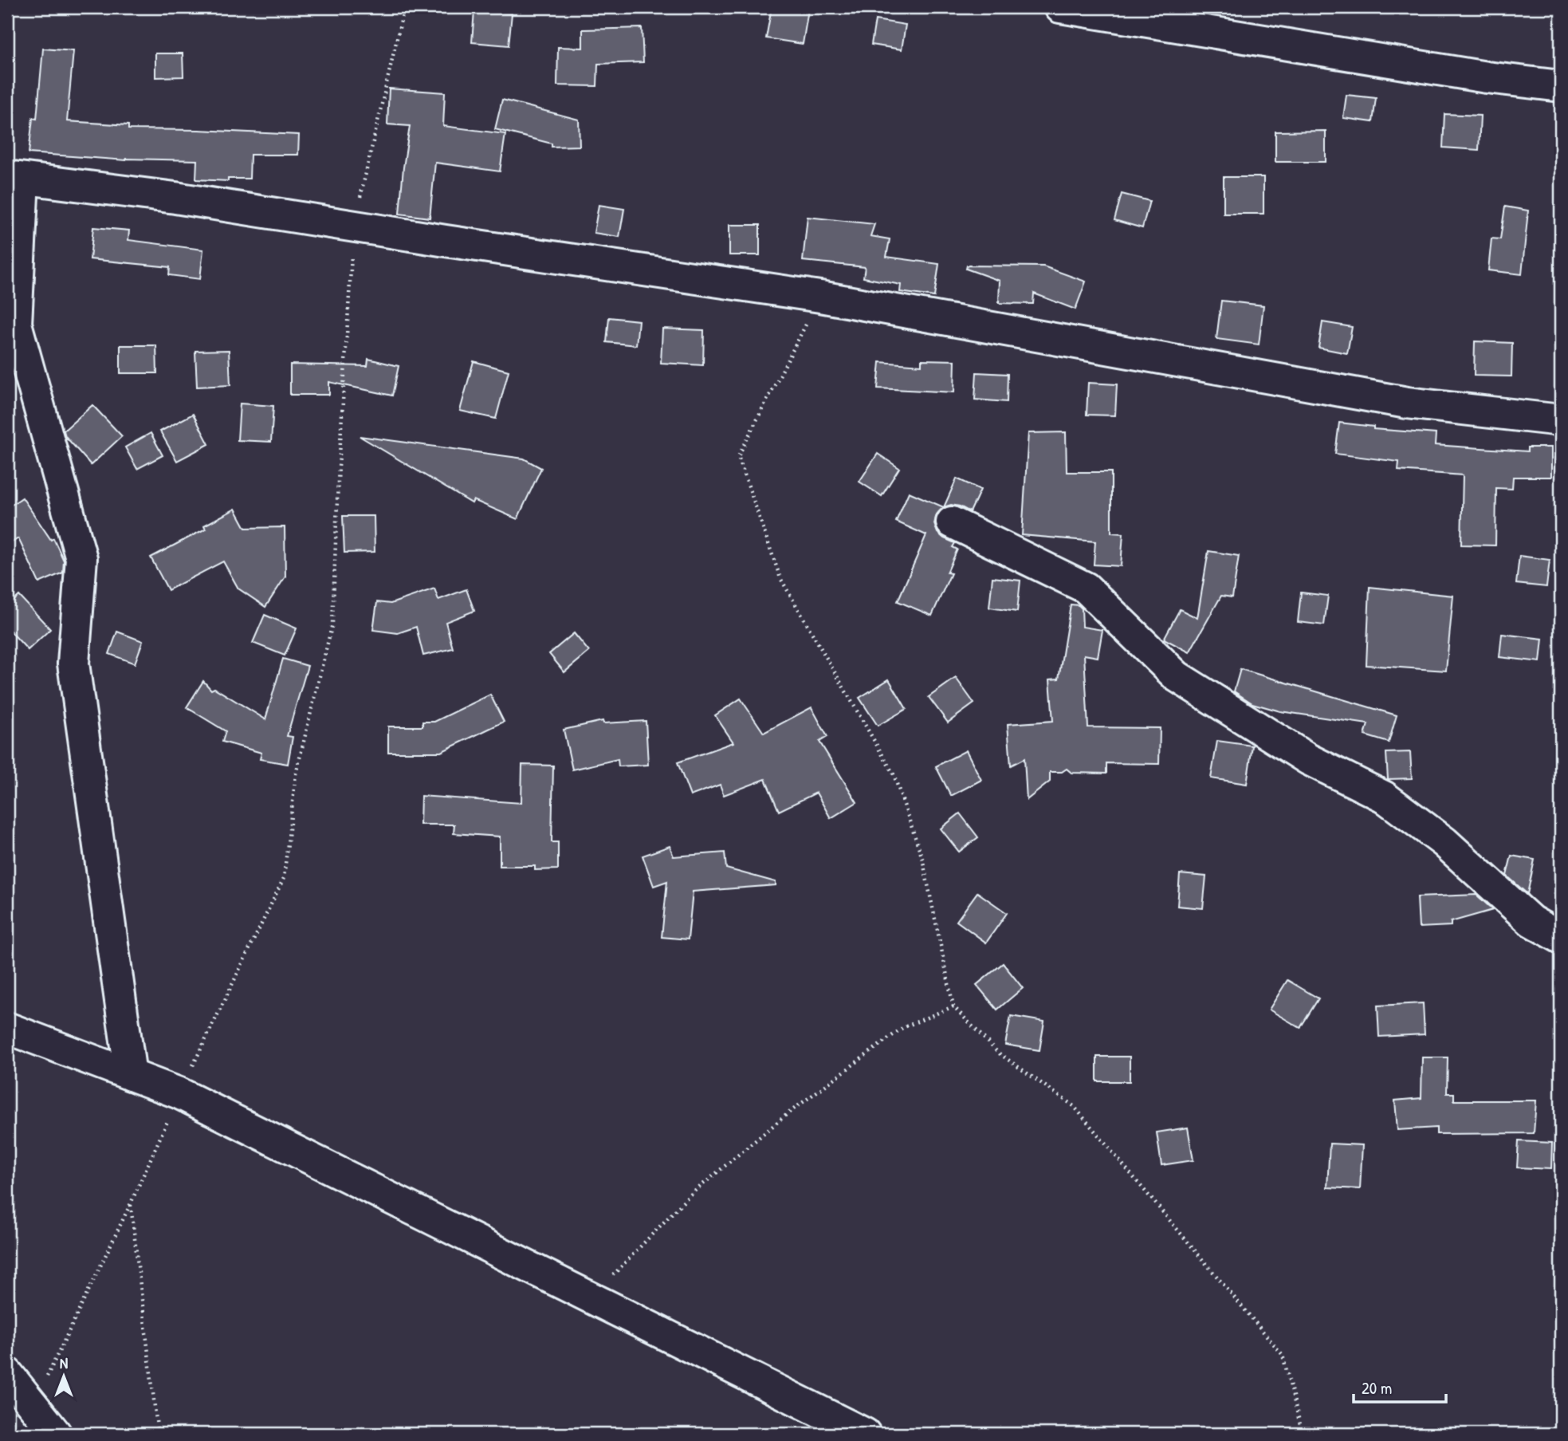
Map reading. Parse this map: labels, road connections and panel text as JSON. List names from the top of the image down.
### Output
{
  "scale_bar": "20 m",
  "north": "top"
}
